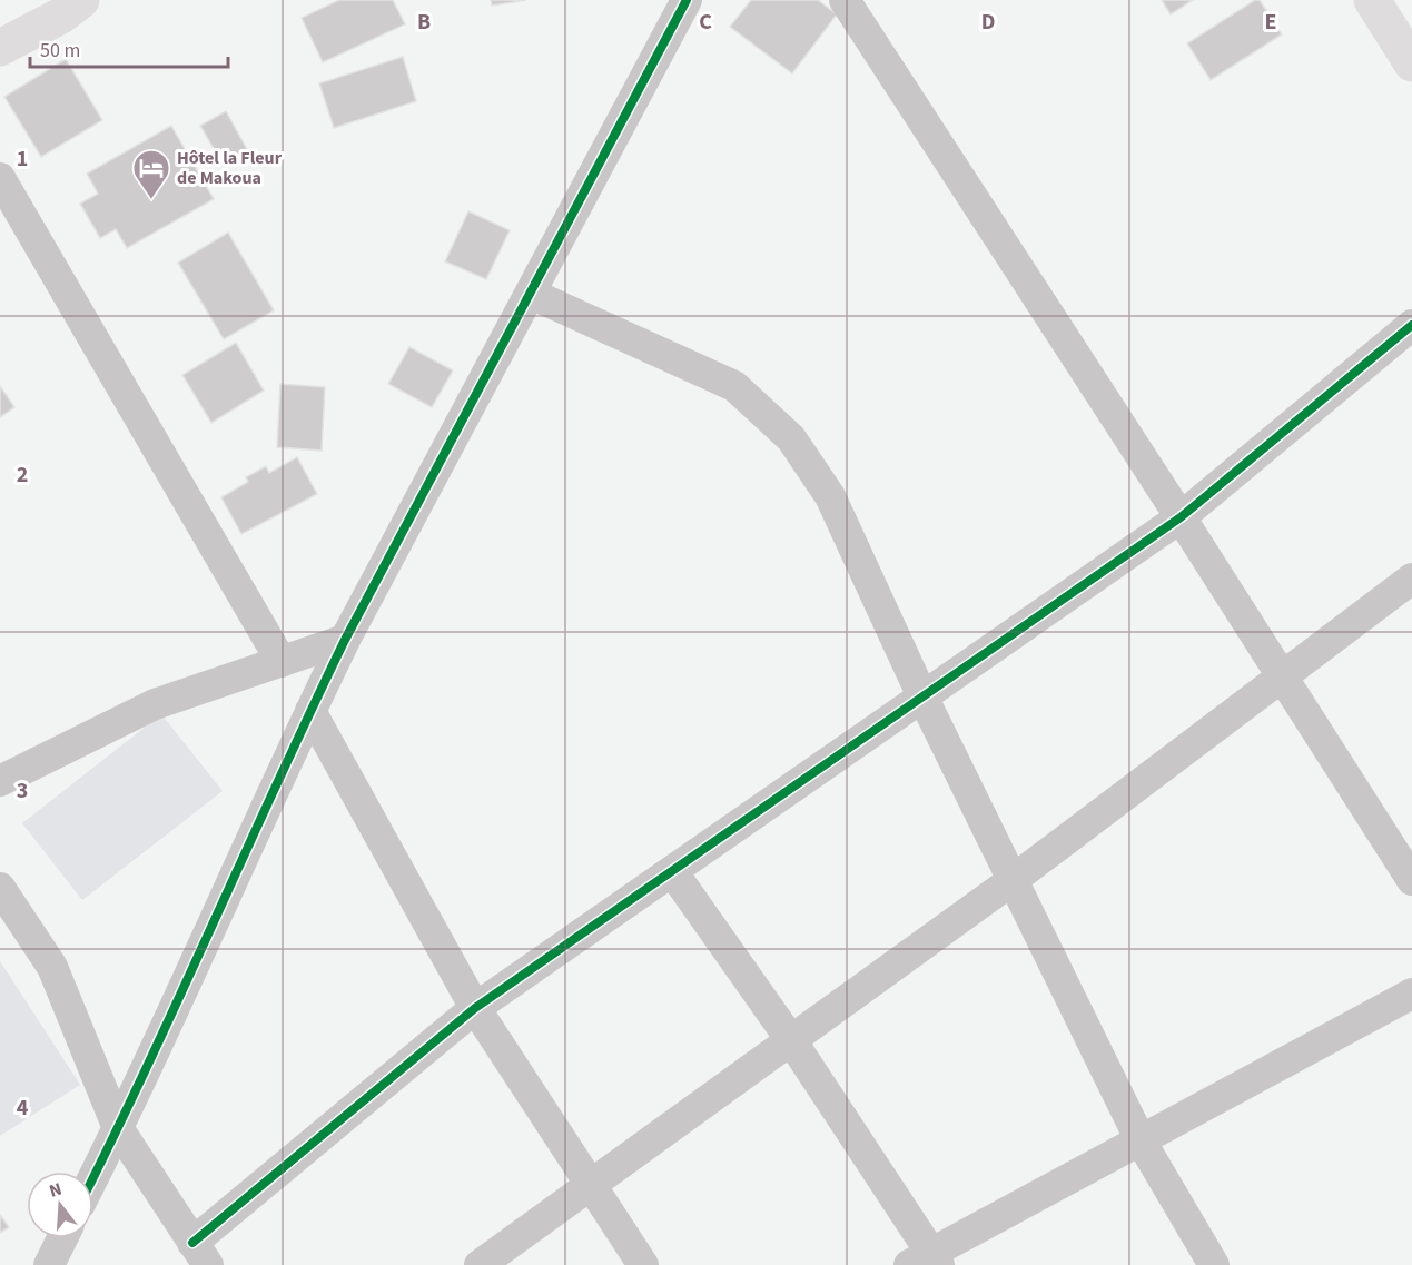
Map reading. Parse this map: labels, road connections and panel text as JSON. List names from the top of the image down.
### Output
{
  "places": {
    "hotel": ["Hôtel la Fleur de Makoua"]
  },
  "scale_bar": "50 m",
  "north": "top",
  "grid": {
    "columns": [
      "B",
      "C",
      "D",
      "E"
    ],
    "rows": [
      "1",
      "2",
      "3",
      "4"
    ]
  }
}
